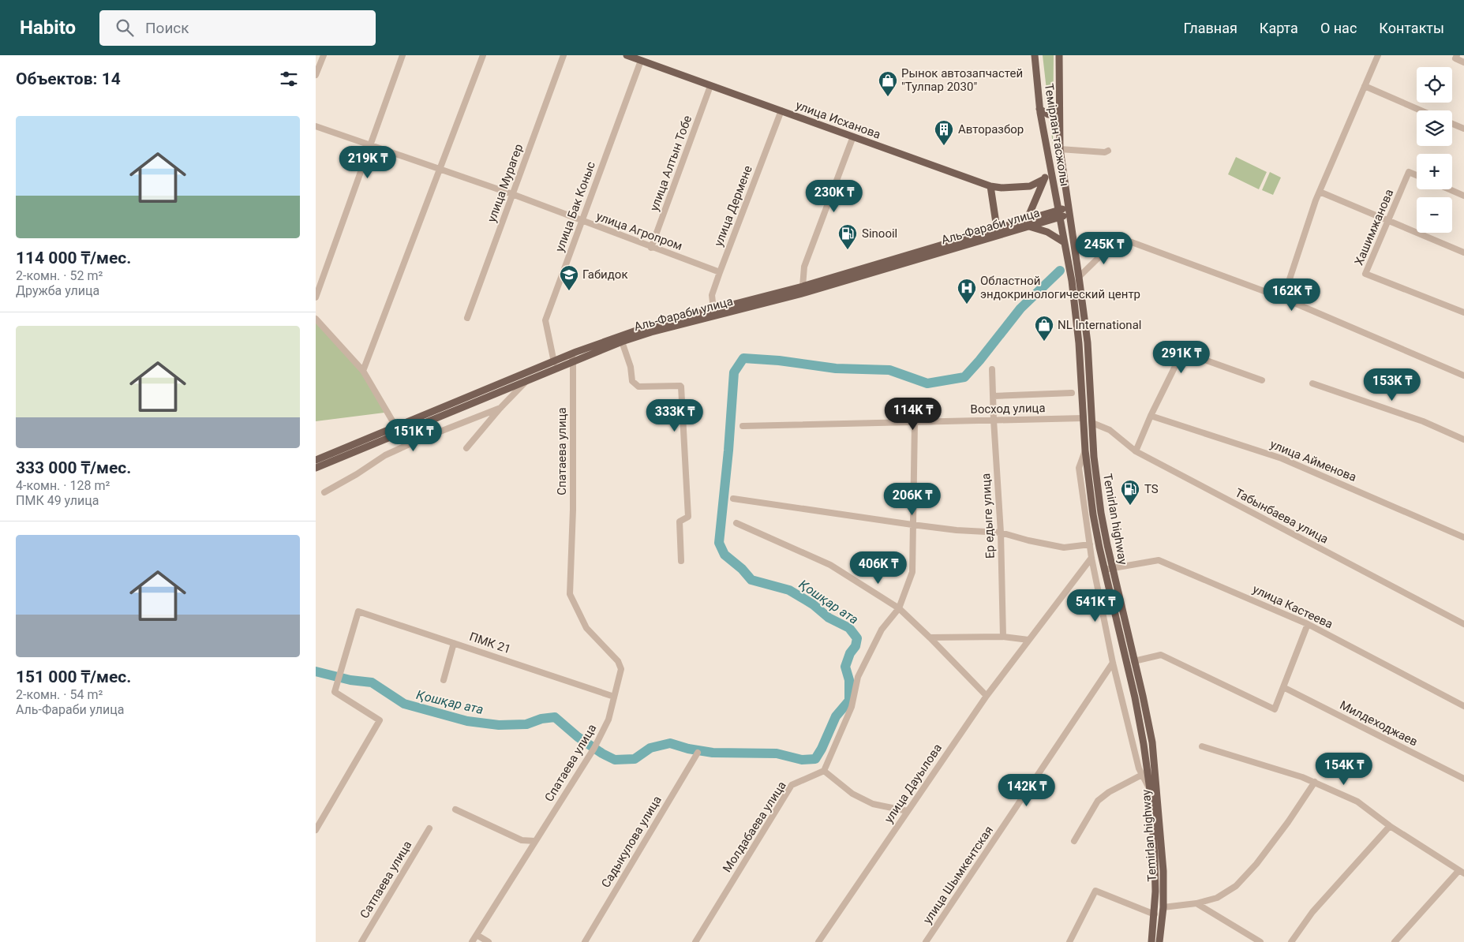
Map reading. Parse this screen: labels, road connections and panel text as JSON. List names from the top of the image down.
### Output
{
  "streets": {
    "main road": [
      "улица Исханова",
      "Темірлан тасжолы",
      "Аль-Фараби улица",
      "Temirlan highway"
    ],
    "street": [
      "улица Алтын Тобе",
      "улица Мурагер",
      "улица Дермене",
      "улица Бак Коныс",
      "Хашимжанова",
      "улица Агропром",
      "Восход улица",
      "Спатаева улица",
      "улица Айменова",
      "Ер едыге улица",
      "Табынбаева улица",
      "улица Кастеева",
      "ПМК 21",
      "Милдеходжаев",
      "улица Дауылова",
      "Молдабаева улица",
      "Садыкулова улица",
      "улица Шымкентская",
      "Сатпаева улица"
    ]
  },
  "crossings": [
    ["улица Исханова", "улица Алтын Тобе"],
    ["улица Исханова", "улица Дермене"],
    ["улица Исханова", "улица Бак Коныс"],
    ["Темірлан тасжолы", "Аль-Фараби улица"],
    ["Темірлан тасжолы", "Temirlan highway"],
    ["улица Алтын Тобе", "улица Агропром"],
    ["улица Мурагер", "улица Агропром"],
    ["улица Дермене", "Аль-Фараби улица"],
    ["улица Дермене", "улица Агропром"],
    ["улица Бак Коныс", "Аль-Фараби улица"],
    ["улица Бак Коныс", "улица Агропром"],
    ["Аль-Фараби улица", "Спатаева улица"],
    ["Аль-Фараби улица", "Temirlan highway"],
    ["Восход улица", "Ер едыге улица"],
    ["Восход улица", "Temirlan highway"],
    ["Спатаева улица", "ПМК 21"],
    ["Табынбаева улица", "Temirlan highway"],
    ["Temirlan highway", "улица Кастеева"]
  ],
  "water": ["Қошқар ата"],
  "places": {
    "shop": ["Рынок автозапчастей \"Тулпар 2030\"", "NL International"],
    "building": ["Авторазбор"],
    "fuel station": ["Sinooil", "TS"],
    "school or university": ["Габидок"],
    "hospital": ["Областной эндокринологический центр"]
  },
  "page": {
    "header": "Habito",
    "search": "Поиск",
    "nav": [
      "Главная",
      "Карта",
      "О нас",
      "Контакты"
    ],
    "heading": "Объектов: 14",
    "map_buttons": ["+", "−"],
    "list": [
      {
        "name": "114 000 ₸/мес.",
        "note": "2-комн. · 52 m² · Дружба улица"
      },
      {
        "name": "333 000 ₸/мес.",
        "note": "4-комн. · 128 m² · ПМК 49 улица"
      },
      {
        "name": "151 000 ₸/мес.",
        "note": "2-комн. · 54 m² · Аль-Фараби улица"
      }
    ],
    "price": [
      "219K ₸",
      "230K ₸",
      "245K ₸",
      "162K ₸",
      "291K ₸",
      "153K ₸",
      "114K ₸",
      "333K ₸",
      "151K ₸",
      "206K ₸",
      "406K ₸",
      "541K ₸",
      "154K ₸",
      "142K ₸"
    ]
  }
}
